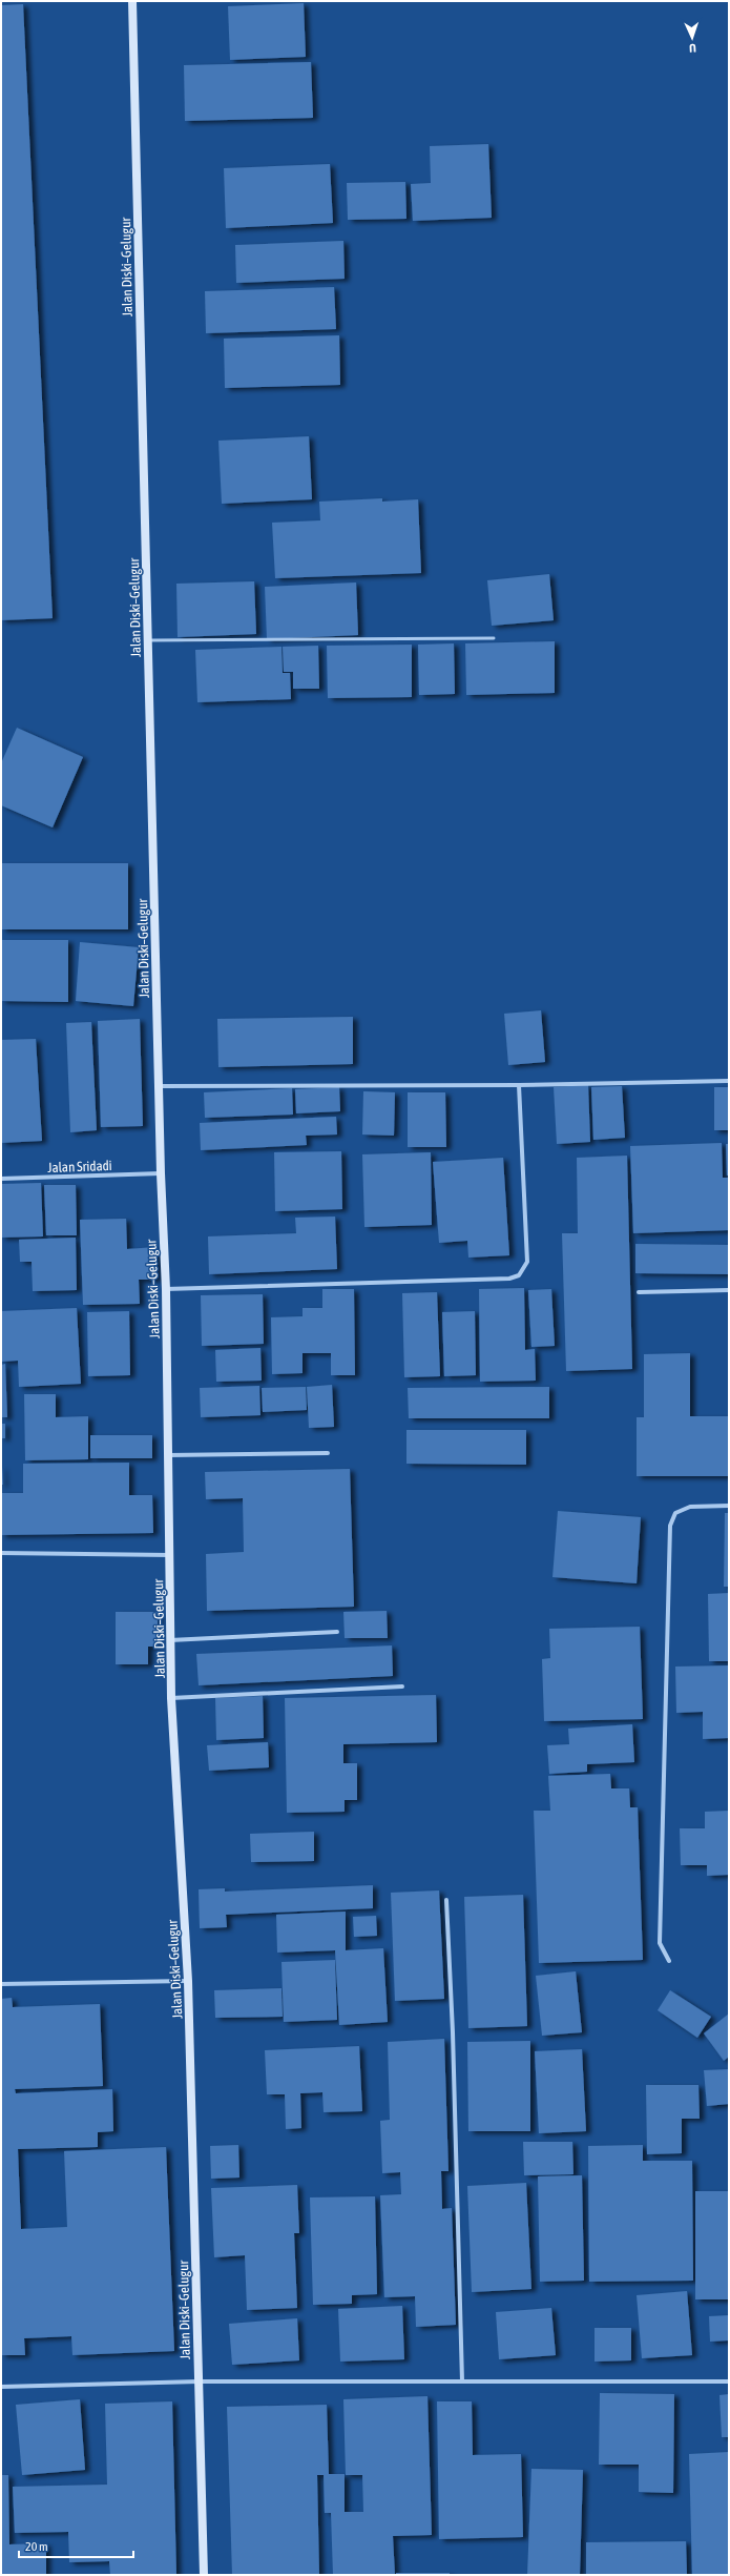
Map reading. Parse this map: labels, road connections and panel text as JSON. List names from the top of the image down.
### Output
{
  "streets": {
    "main road": ["Jalan Diski–Gelugur"],
    "street": ["Jalan Sridadi"]
  },
  "crossings": [
    ["Jalan Diski–Gelugur", "Jalan Sridadi"]
  ],
  "scale_bar": "20 m",
  "north": "bottom"
}
